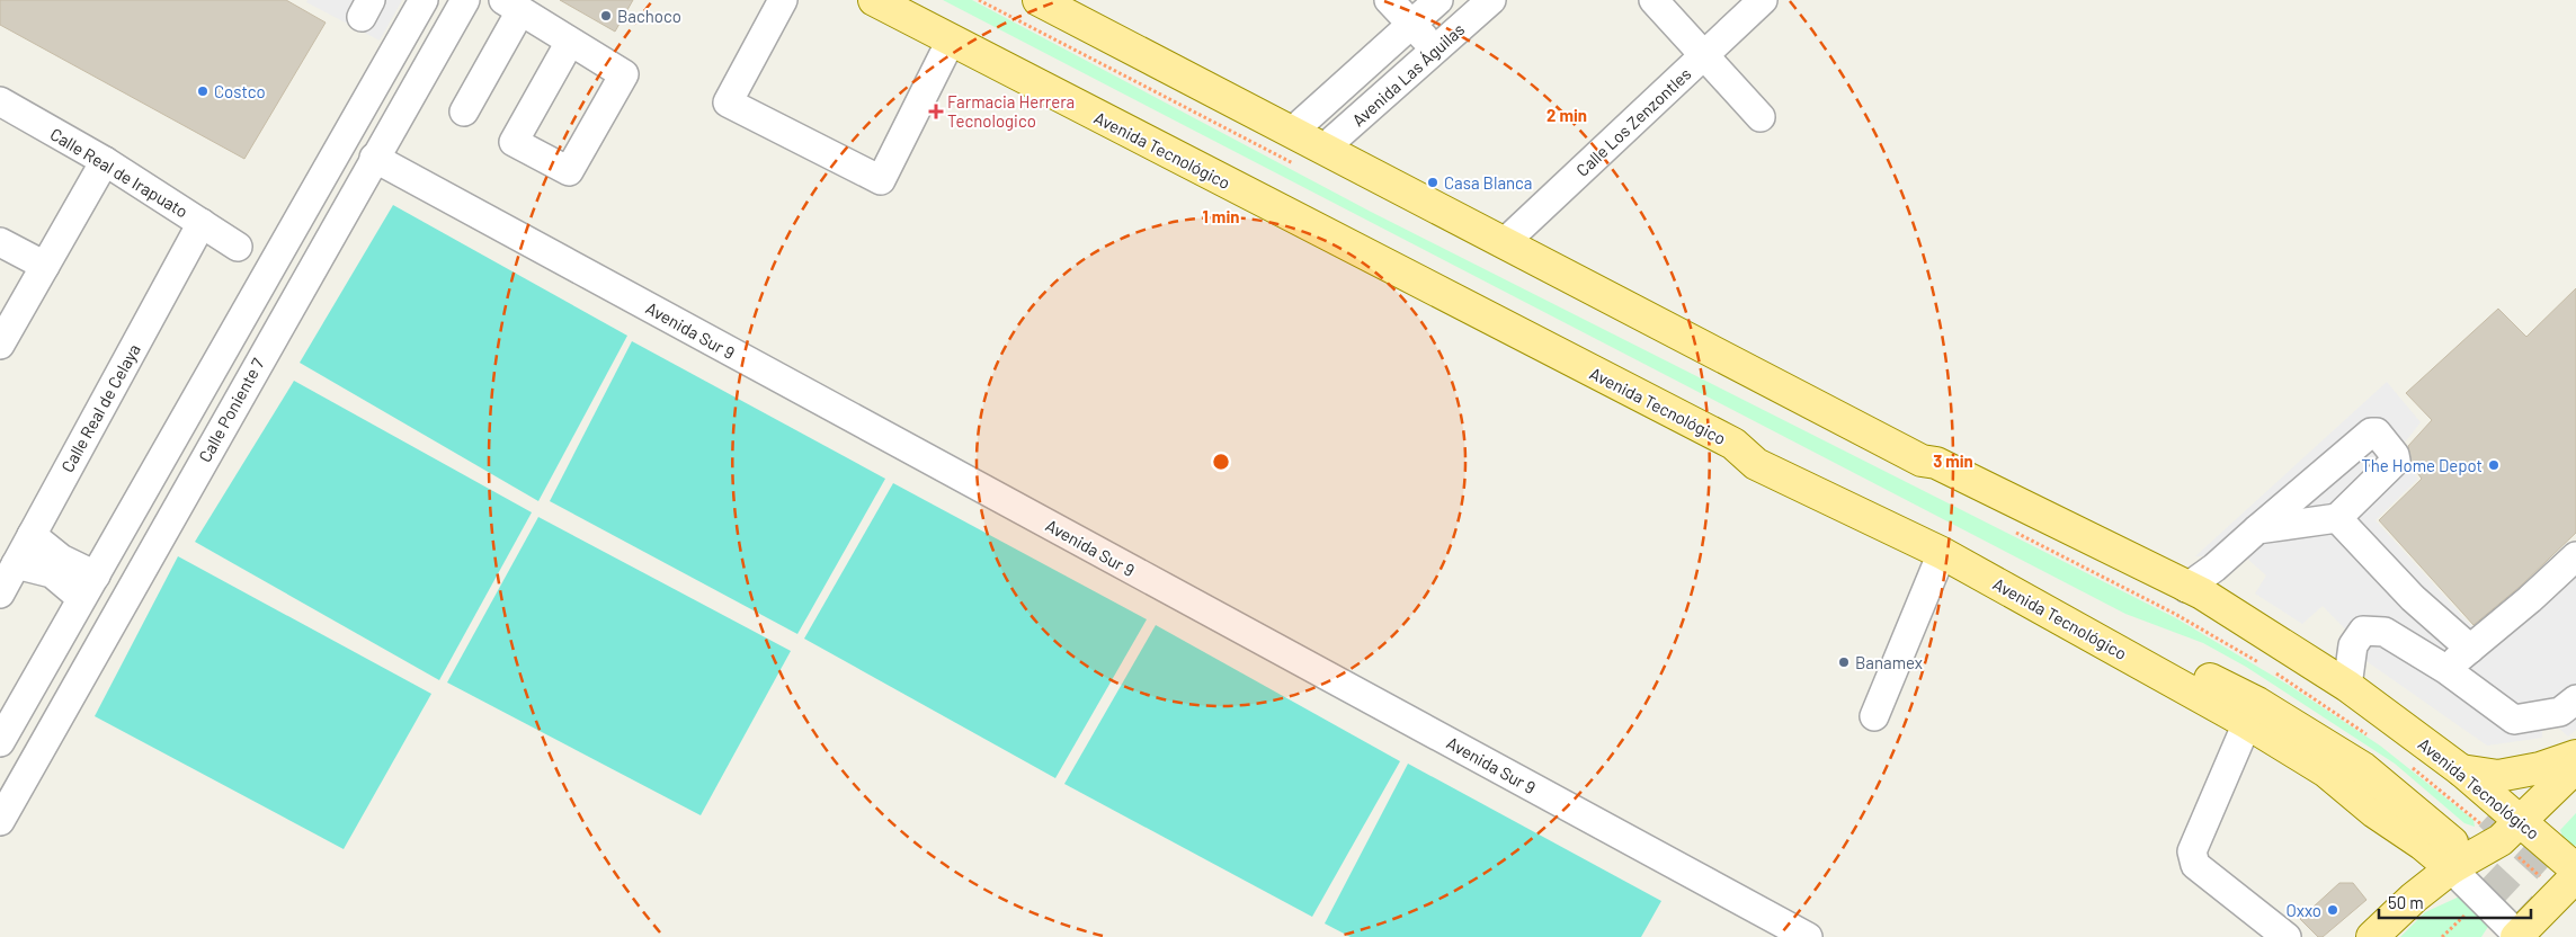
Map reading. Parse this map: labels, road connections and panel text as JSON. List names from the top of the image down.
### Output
{
  "streets": {
    "main road": ["Avenida Tecnológico"],
    "street": [
      "Avenida Las Águilas",
      "Calle Los Zenzontles",
      "Calle Real de Irapuato",
      "Avenida Sur 9",
      "Calle Real de Celaya",
      "Calle Poniente 7"
    ]
  },
  "crossings": [
    ["Avenida Las Águilas", "Avenida Tecnológico"],
    ["Calle Los Zenzontles", "Avenida Tecnológico"],
    ["Calle Real de Irapuato", "Calle Real de Celaya"],
    ["Avenida Sur 9", "Calle Poniente 7"]
  ],
  "places": {
    "other": [
      "Bachoco",
      "Costco",
      "Casa Blanca",
      "The Home Depot",
      "Banamex",
      "Oxxo"
    ],
    "health": ["Farmacia Herrera Tecnologico"]
  },
  "scale_bar": "50 m",
  "rings": ["2 min", "1 min", "3 min"]
}
